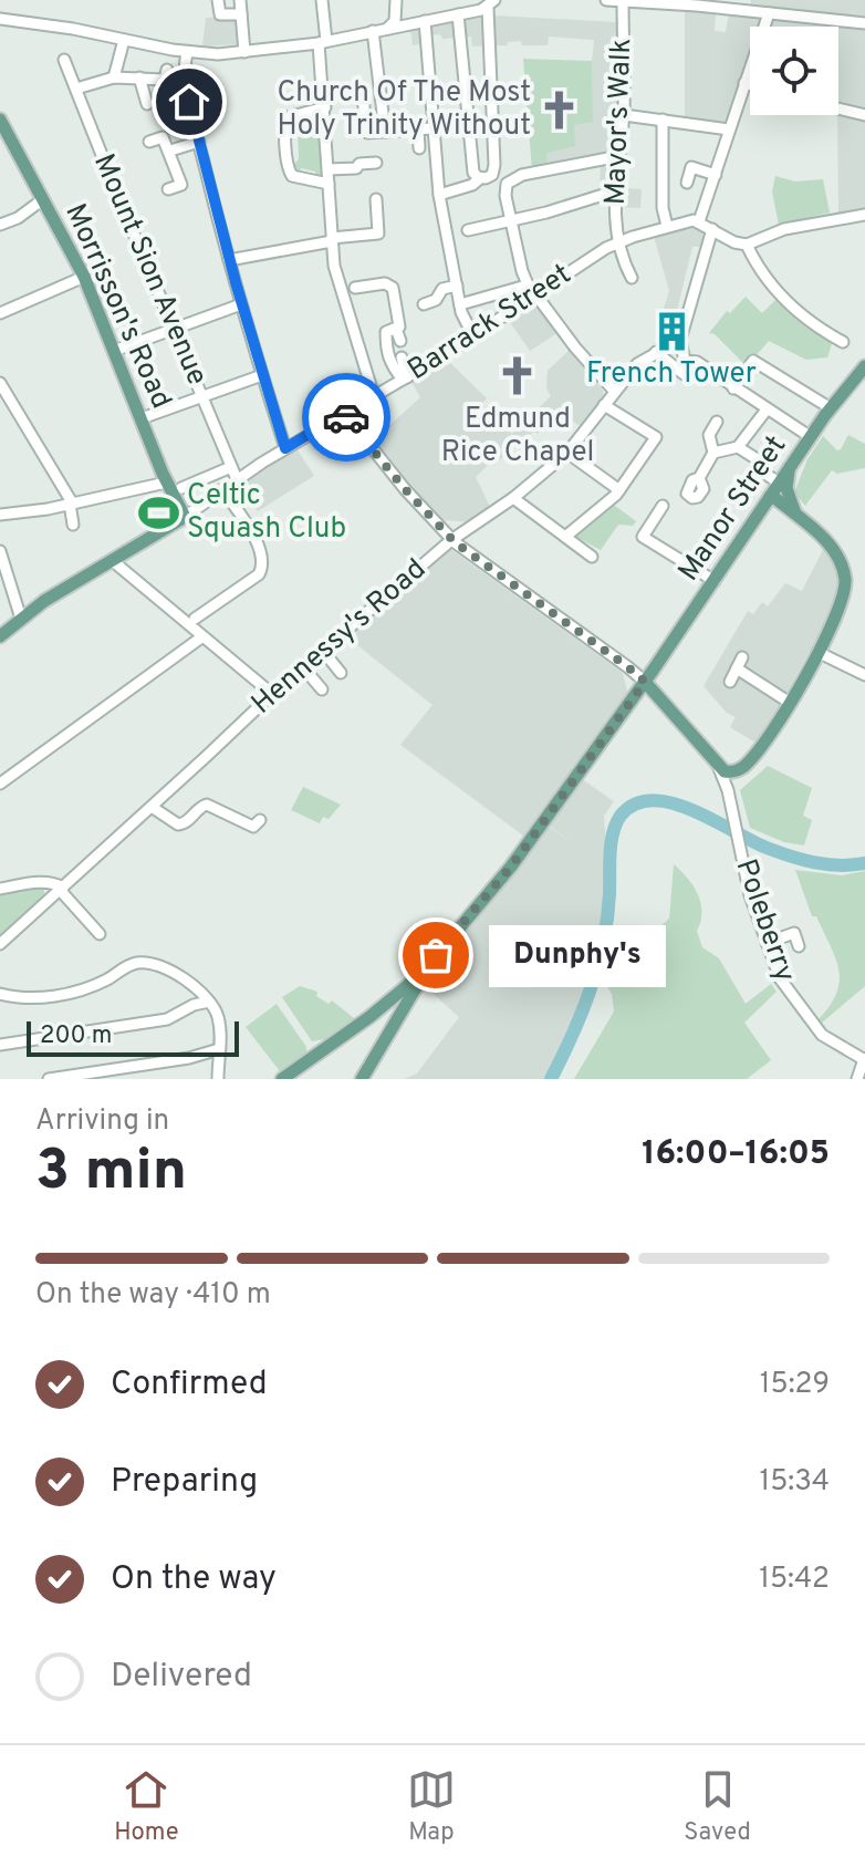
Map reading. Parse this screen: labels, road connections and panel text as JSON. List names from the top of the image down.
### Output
{
  "streets": {
    "main road": ["Morrisson's Road", "Manor Street"],
    "street": [
      "Mayor's Walk",
      "Mount Sion Avenue",
      "Barrack Street",
      "Hennessy's Road",
      "Poleberry"
    ]
  },
  "crossings": [
    ["Mayor's Walk", "Barrack Street"],
    ["Mount Sion Avenue", "Barrack Street"],
    ["Morrisson's Road", "Barrack Street"]
  ],
  "places": {
    "church": ["Church Of The Most Holy Trinity Without", "Edmund Rice Chapel"],
    "building": ["French Tower"],
    "sports": ["Celtic Squash Club"],
    "other": ["Dunphy's"]
  },
  "scale_bar": "200 m",
  "page": {
    "bubble": "Dunphy's",
    "scale": "200 m",
    "heading": ["3 min", "Arriving in", "16:00–16:05"],
    "bar": "On the way · 410 m",
    "list": [
      ["Confirmed", "15:29"],
      ["Preparing", "15:34"],
      ["On the way", "15:42"],
      "Delivered"
    ],
    "tabs": ["Home", "Map", "Saved"]
  }
}
